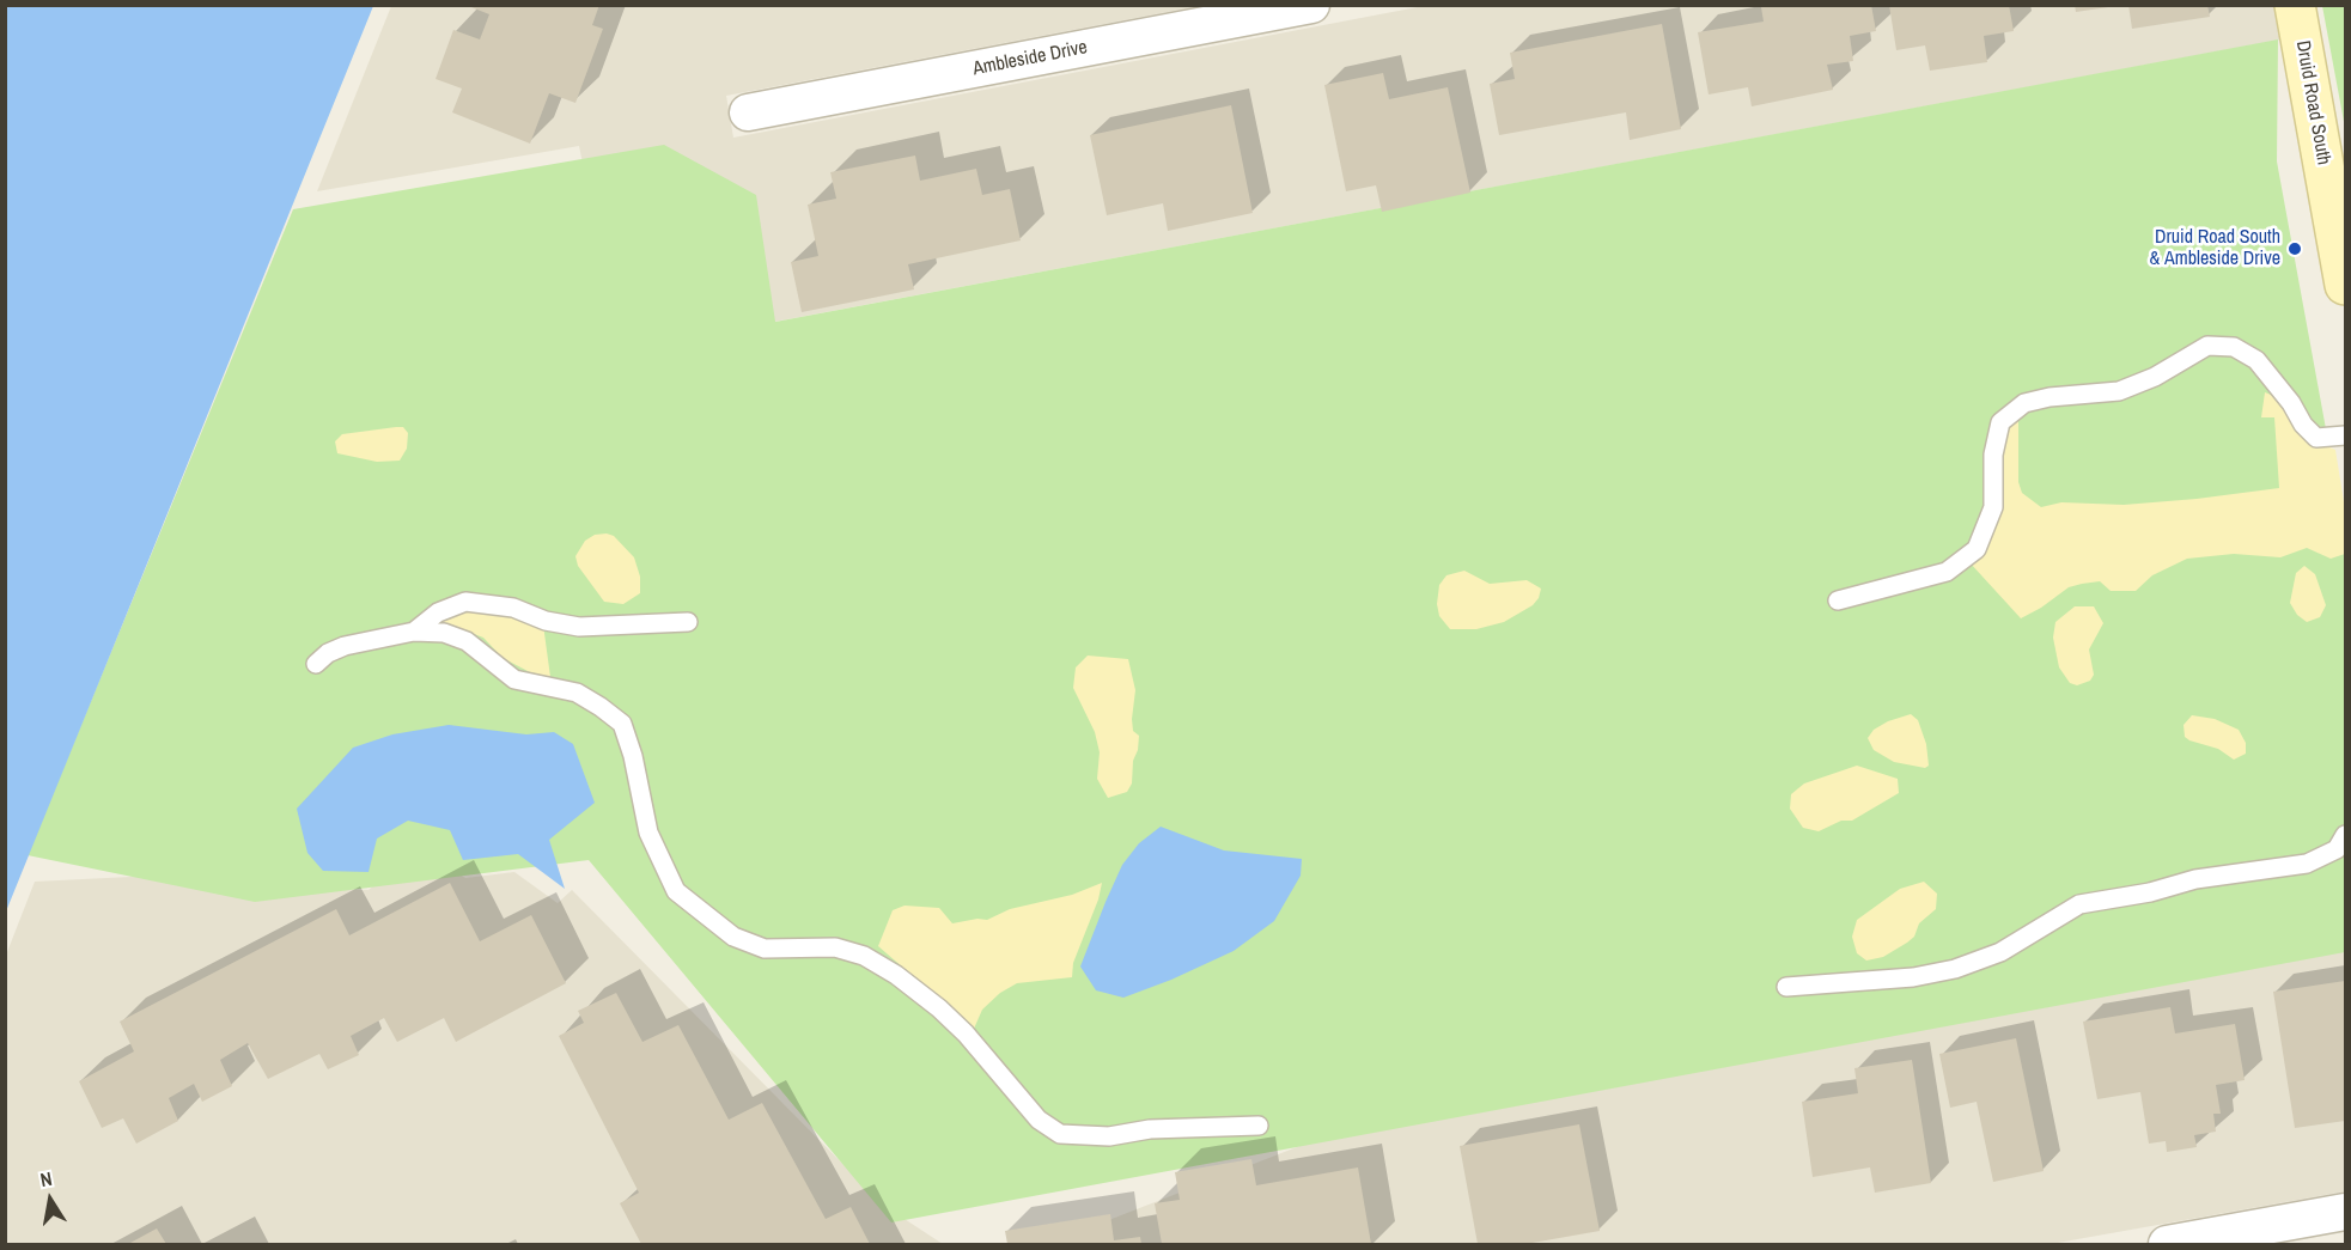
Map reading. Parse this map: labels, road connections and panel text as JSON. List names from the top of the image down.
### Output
{
  "streets": {
    "street": ["Ambleside Drive", "Druid Road South"]
  },
  "places": ["Druid Road South & Ambleside Drive"],
  "north": "top"
}
